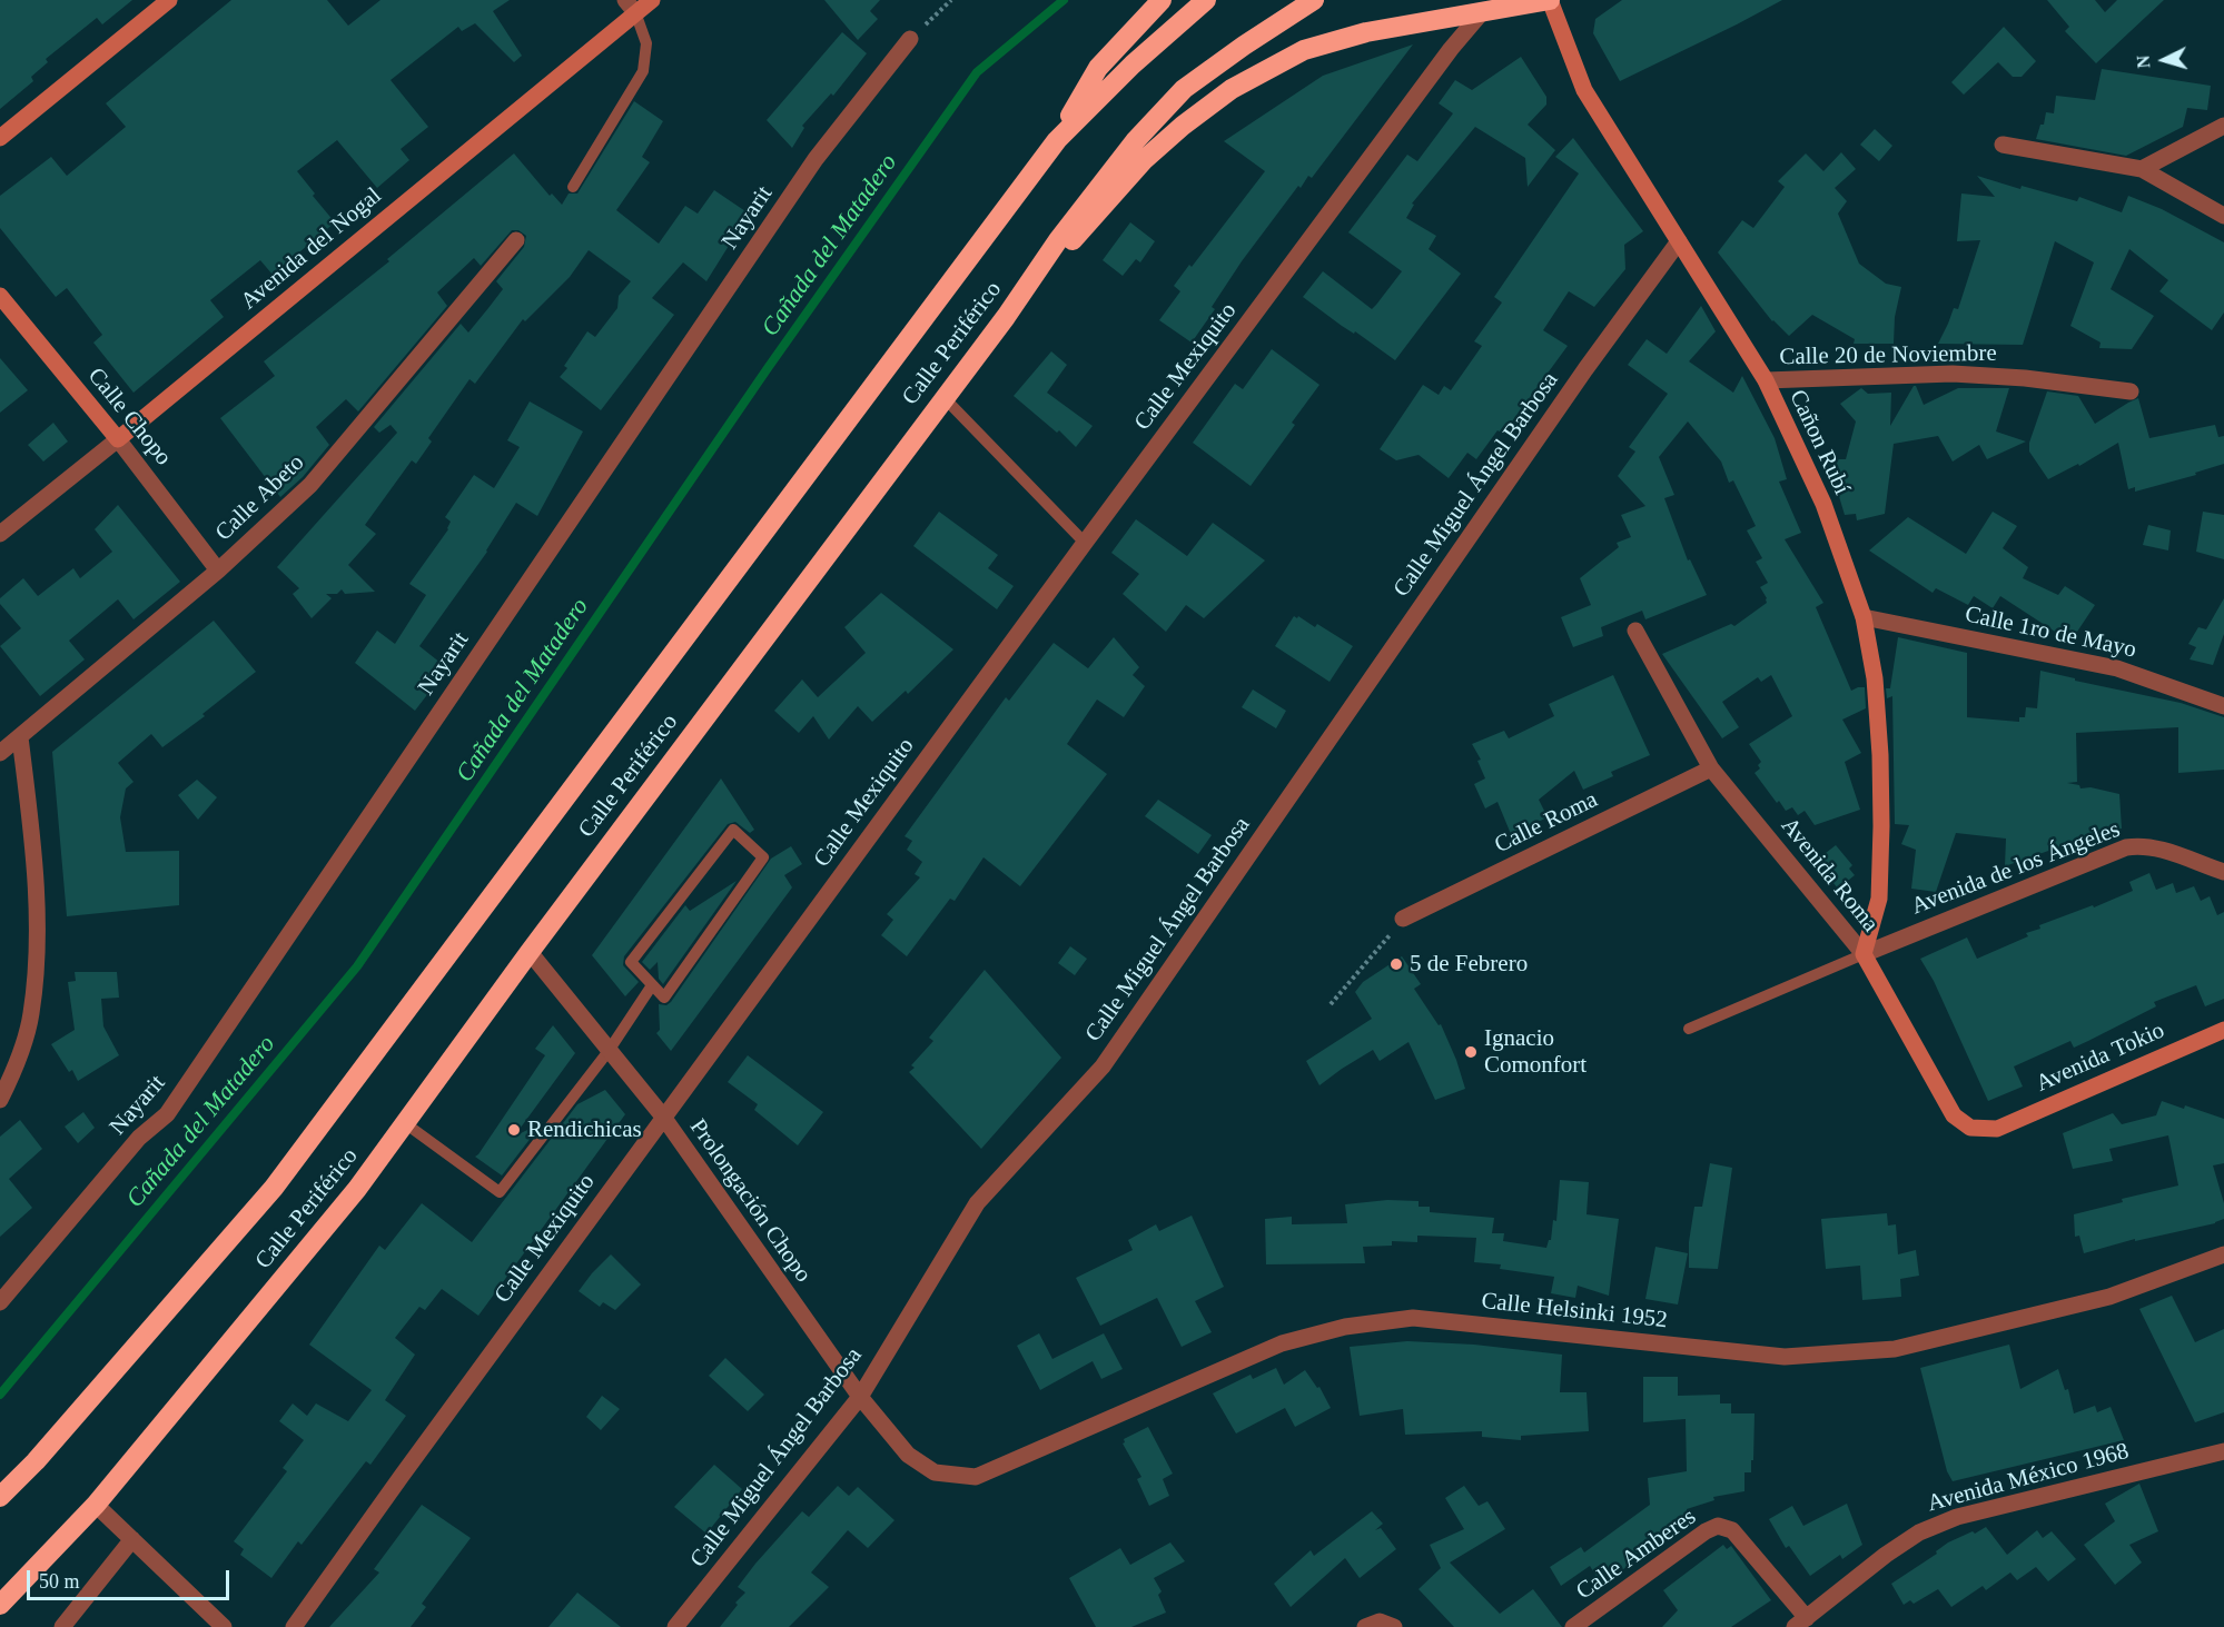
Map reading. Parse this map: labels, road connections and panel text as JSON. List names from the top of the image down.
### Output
{
  "streets": {
    "highway": ["Calle Periférico"],
    "street": [
      "Nayarit",
      "Avenida del Nogal",
      "Calle 20 de Noviembre",
      "Calle Mexiquito",
      "Calle Chopo",
      "Cañon Rubí",
      "Calle Miguel Ángel Barbosa",
      "Calle Abeto",
      "Calle 1ro de Mayo",
      "Calle Roma",
      "Avenida de los Ángeles",
      "Avenida Roma",
      "Avenida Tokio",
      "Prolongación Chopo",
      "Calle Helsinki 1952",
      "Avenida México 1968",
      "Calle Amberes"
    ]
  },
  "crossings": [
    ["Avenida del Nogal", "Calle Chopo"],
    ["Calle Periférico", "Prolongación Chopo"],
    ["Calle 20 de Noviembre", "Cañon Rubí"],
    ["Calle Mexiquito", "Prolongación Chopo"],
    ["Calle Chopo", "Calle Abeto"],
    ["Cañon Rubí", "Calle Miguel Ángel Barbosa"],
    ["Cañon Rubí", "Calle 1ro de Mayo"],
    ["Cañon Rubí", "Avenida de los Ángeles"],
    ["Cañon Rubí", "Avenida Roma"],
    ["Calle Miguel Ángel Barbosa", "Prolongación Chopo"],
    ["Calle Roma", "Avenida Roma"],
    ["Avenida de los Ángeles", "Avenida Roma"],
    ["Avenida Roma", "Avenida Tokio"],
    ["Prolongación Chopo", "Calle Helsinki 1952"],
    ["Avenida México 1968", "Calle Amberes"]
  ],
  "water": ["Cañada del Matadero"],
  "places": ["5 de Febrero", "Ignacio Comonfort", "Rendichicas"],
  "scale_bar": "50 m",
  "north": "left"
}
